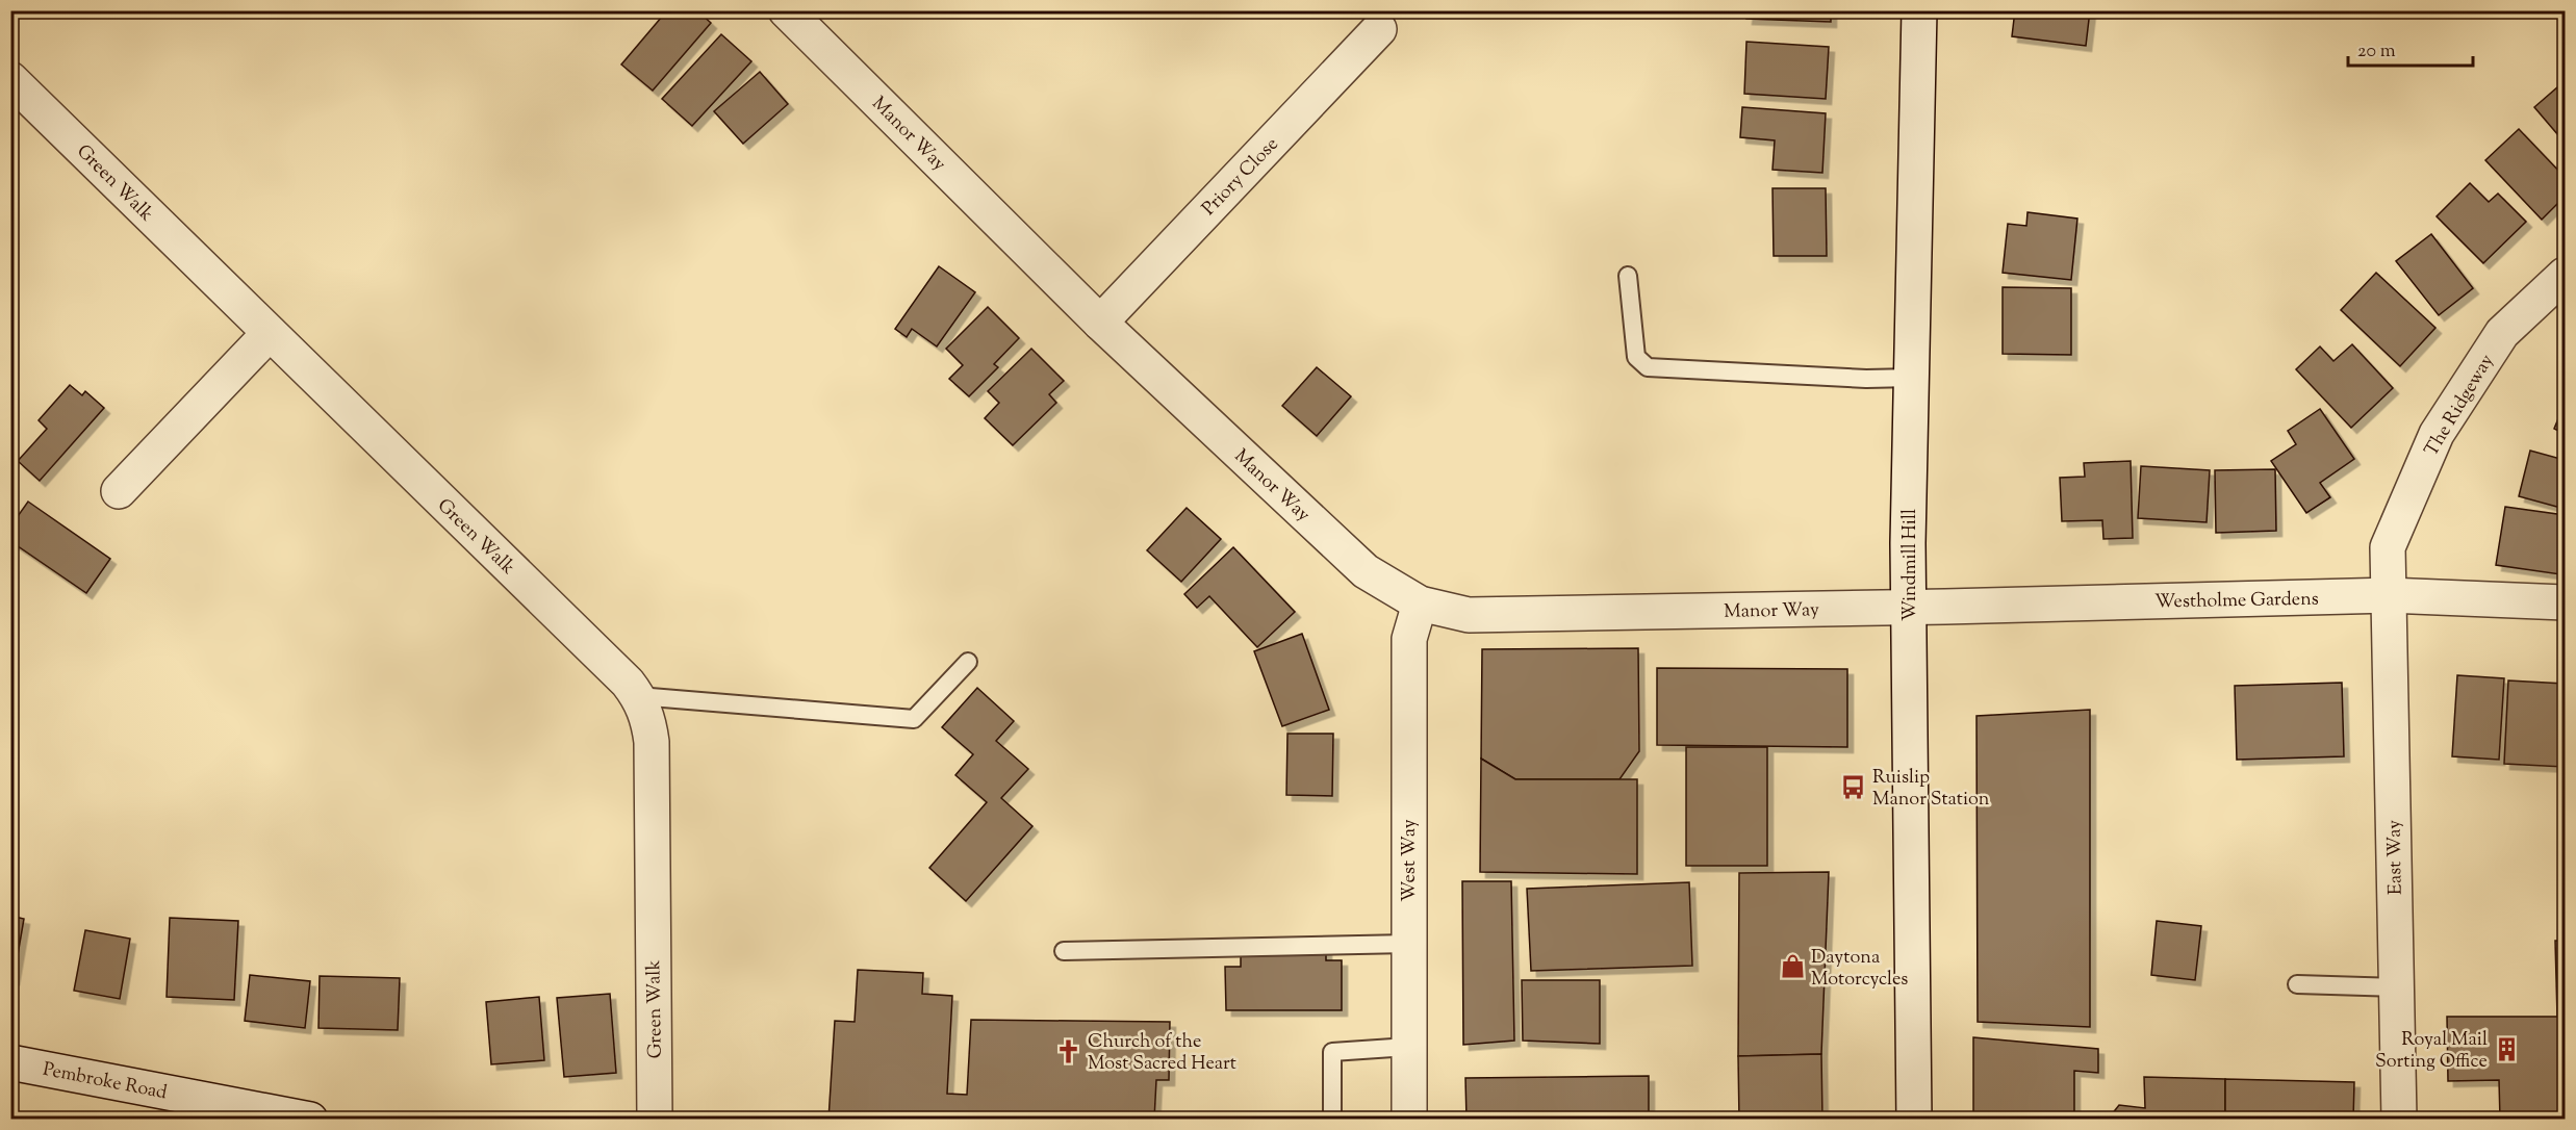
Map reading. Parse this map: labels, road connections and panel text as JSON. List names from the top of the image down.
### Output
{
  "streets": {
    "street": [
      "Manor Way",
      "Priory Close",
      "Green Walk",
      "The Ridgeway",
      "Windmill Hill",
      "Westholme Gardens",
      "East Way",
      "West Way",
      "Pembroke Road"
    ]
  },
  "crossings": [
    ["Manor Way", "Priory Close"],
    ["Manor Way", "Windmill Hill"],
    ["Manor Way", "Westholme Gardens"],
    ["Manor Way", "West Way"],
    ["The Ridgeway", "Westholme Gardens"],
    ["The Ridgeway", "East Way"],
    ["Windmill Hill", "Westholme Gardens"],
    ["Westholme Gardens", "East Way"]
  ],
  "places": {
    "bus stop": ["Ruislip Manor Station"],
    "shop": ["Daytona Motorcycles"],
    "building": ["Royal Mail Sorting Office"],
    "church": ["Church of the Most Sacred Heart"]
  },
  "scale_bar": "20 m"
}
